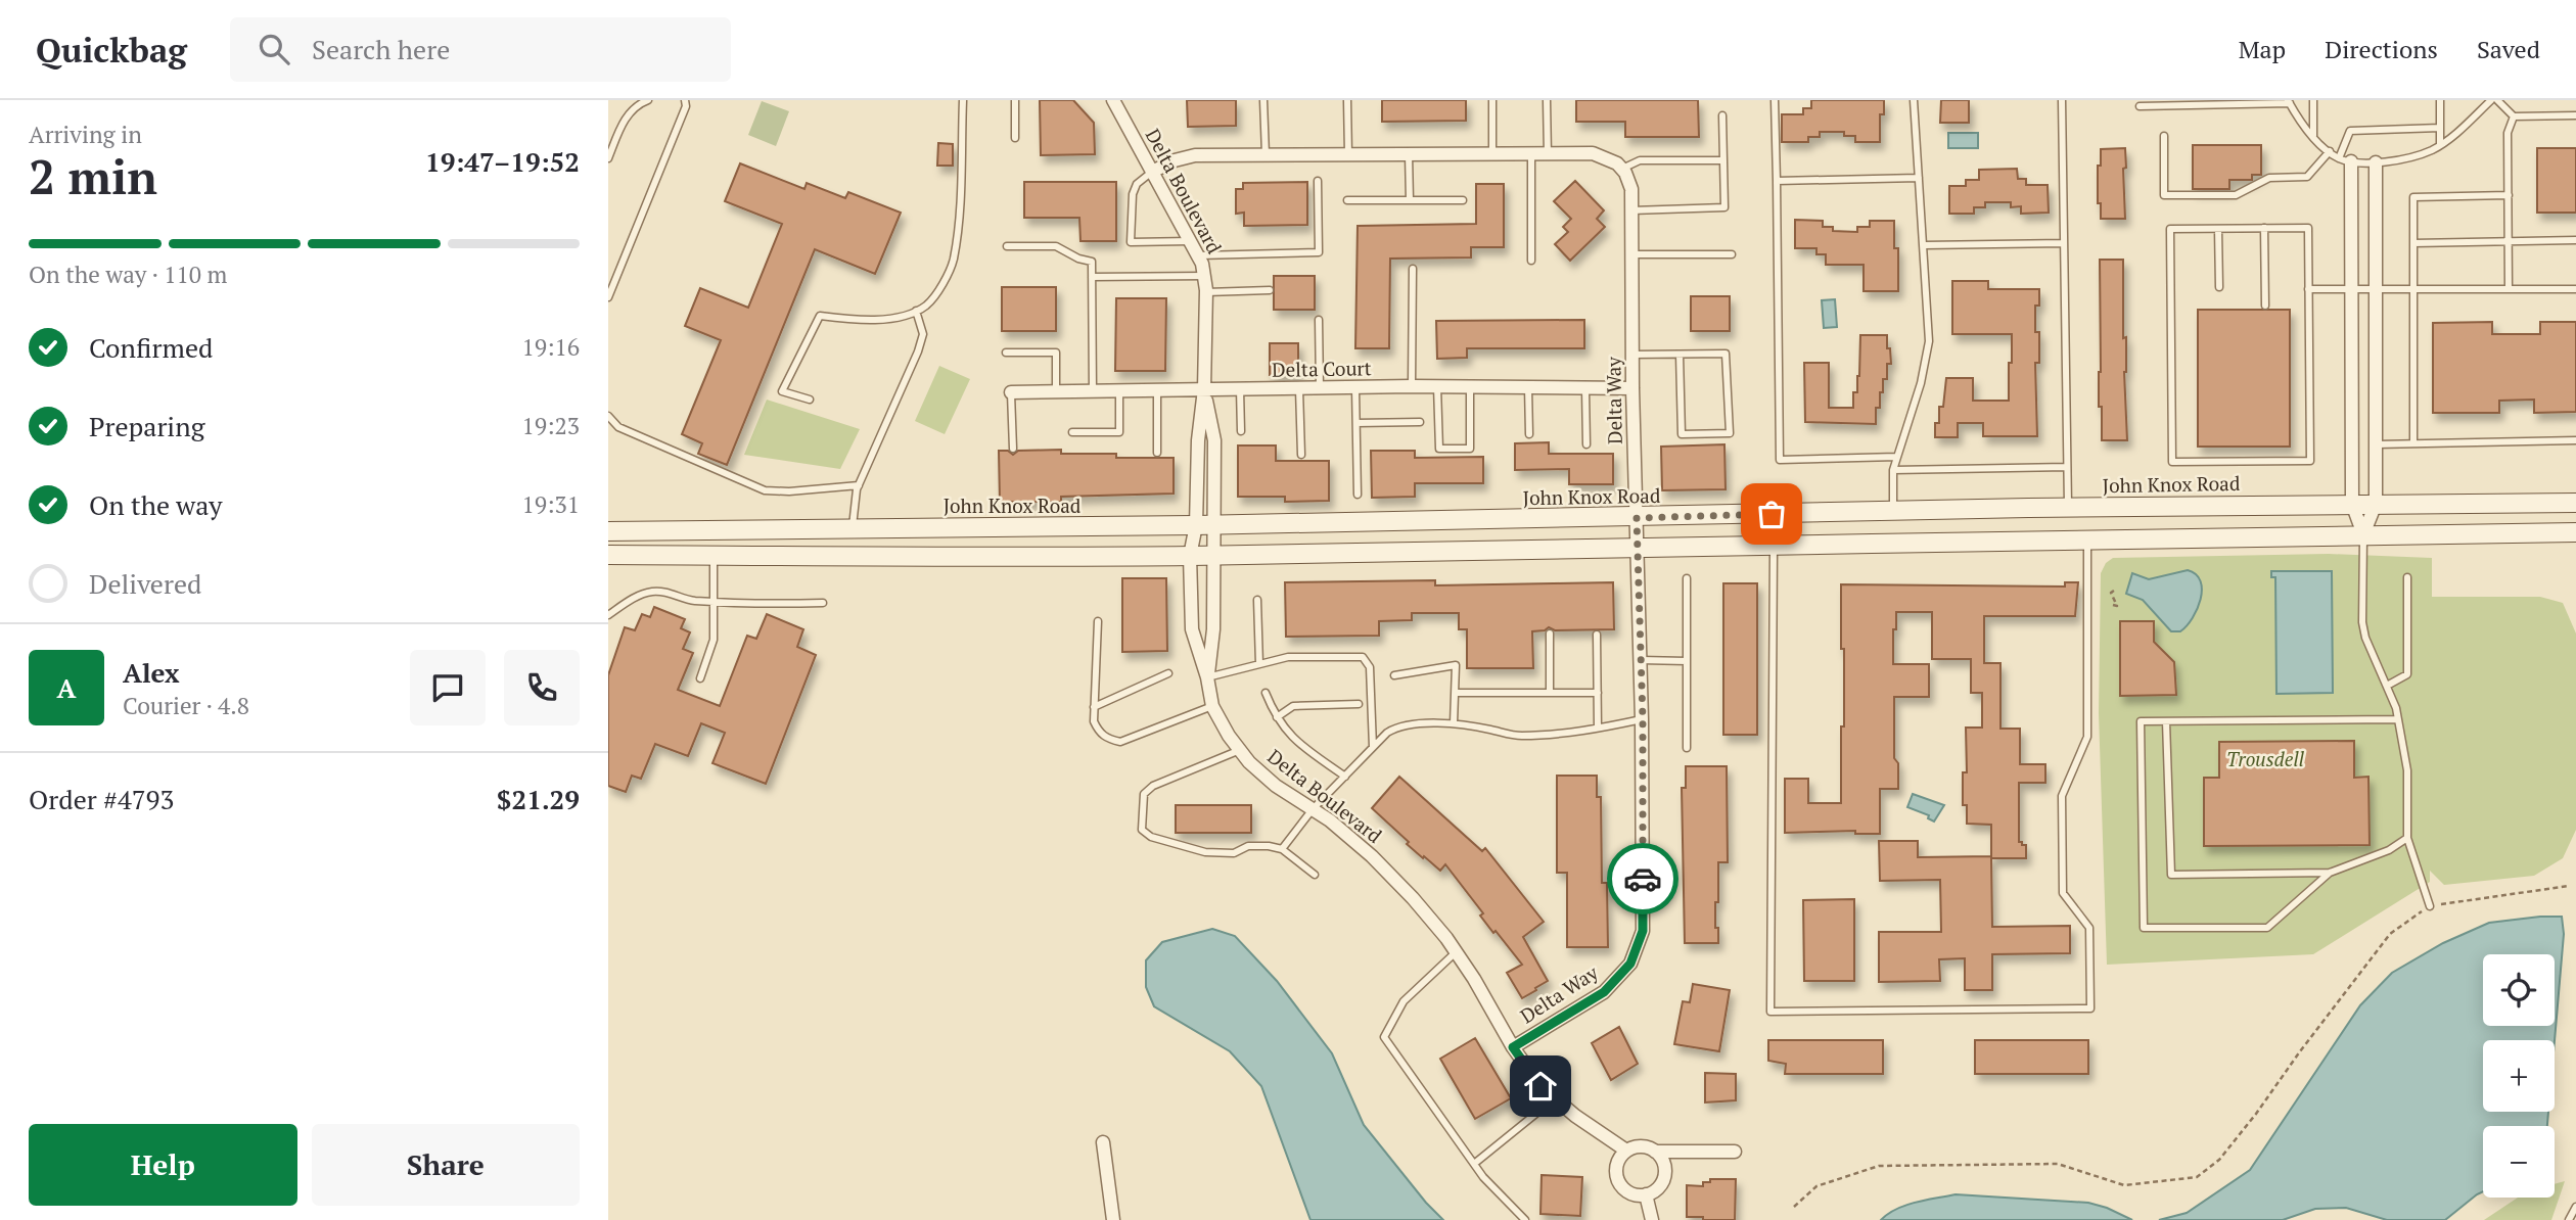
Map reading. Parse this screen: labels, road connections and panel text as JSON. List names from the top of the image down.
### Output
{
  "streets": {
    "main road": ["John Knox Road"],
    "street": ["Delta Boulevard", "Delta Court", "Delta Way"]
  },
  "crossings": [
    ["Delta Boulevard", "Delta Court"],
    ["Delta Boulevard", "Delta Way"],
    ["Delta Boulevard", "John Knox Road"],
    ["Delta Court", "Delta Way"],
    ["Delta Way", "John Knox Road"]
  ],
  "parks": ["Trousdell"],
  "page": {
    "header": "Quickbag",
    "search": "Search here",
    "nav": ["Map", "Directions", "Saved"],
    "heading": ["2 min", "Arriving in", "19:47–19:52"],
    "panel": [
      "Alex",
      "Courier · 4.8",
      "Order #4793",
      "$21.29"
    ],
    "bar": "On the way · 110 m",
    "list": [
      ["Confirmed", "19:16"],
      ["Preparing", "19:23"],
      ["On the way", "19:31"],
      "Delivered"
    ],
    "round": "A",
    "map_buttons": ["+", "−"],
    "buttons": ["Help", "Share"]
  }
}
